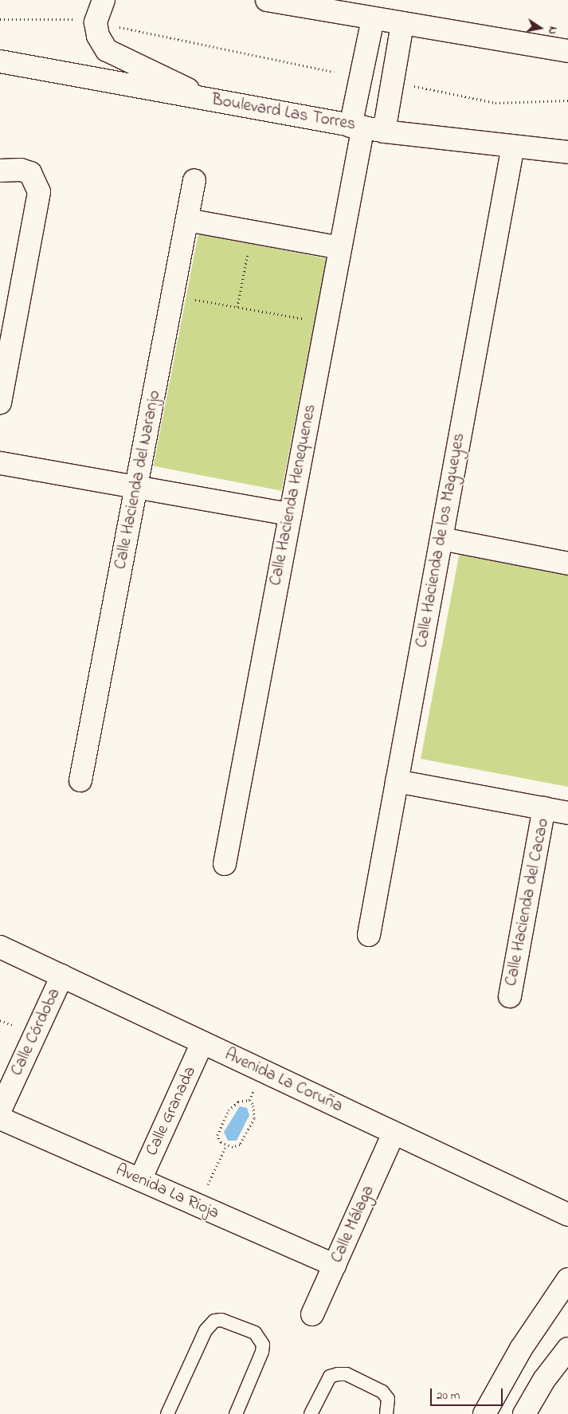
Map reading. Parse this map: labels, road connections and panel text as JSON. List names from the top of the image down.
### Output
{
  "streets": {
    "street": [
      "Boulevard Las Torres",
      "Calle Hacienda del Naranjo",
      "Calle Hacienda Henequenes",
      "Calle Hacienda de los Magueyes",
      "Calle Hacienda del Cacao",
      "Calle Córdoba",
      "Avenida La Coruña",
      "Calle Granada",
      "Avenida La Rioja",
      "Calle Málaga"
    ]
  },
  "crossings": [
    ["Boulevard Las Torres", "Calle Hacienda Henequenes"],
    ["Boulevard Las Torres", "Calle Hacienda de los Magueyes"],
    ["Calle Córdoba", "Avenida La Coruña"],
    ["Avenida La Coruña", "Calle Granada"],
    ["Avenida La Coruña", "Calle Málaga"],
    ["Calle Granada", "Avenida La Rioja"],
    ["Avenida La Rioja", "Calle Málaga"]
  ],
  "scale_bar": "20 m",
  "north": "right"
}
